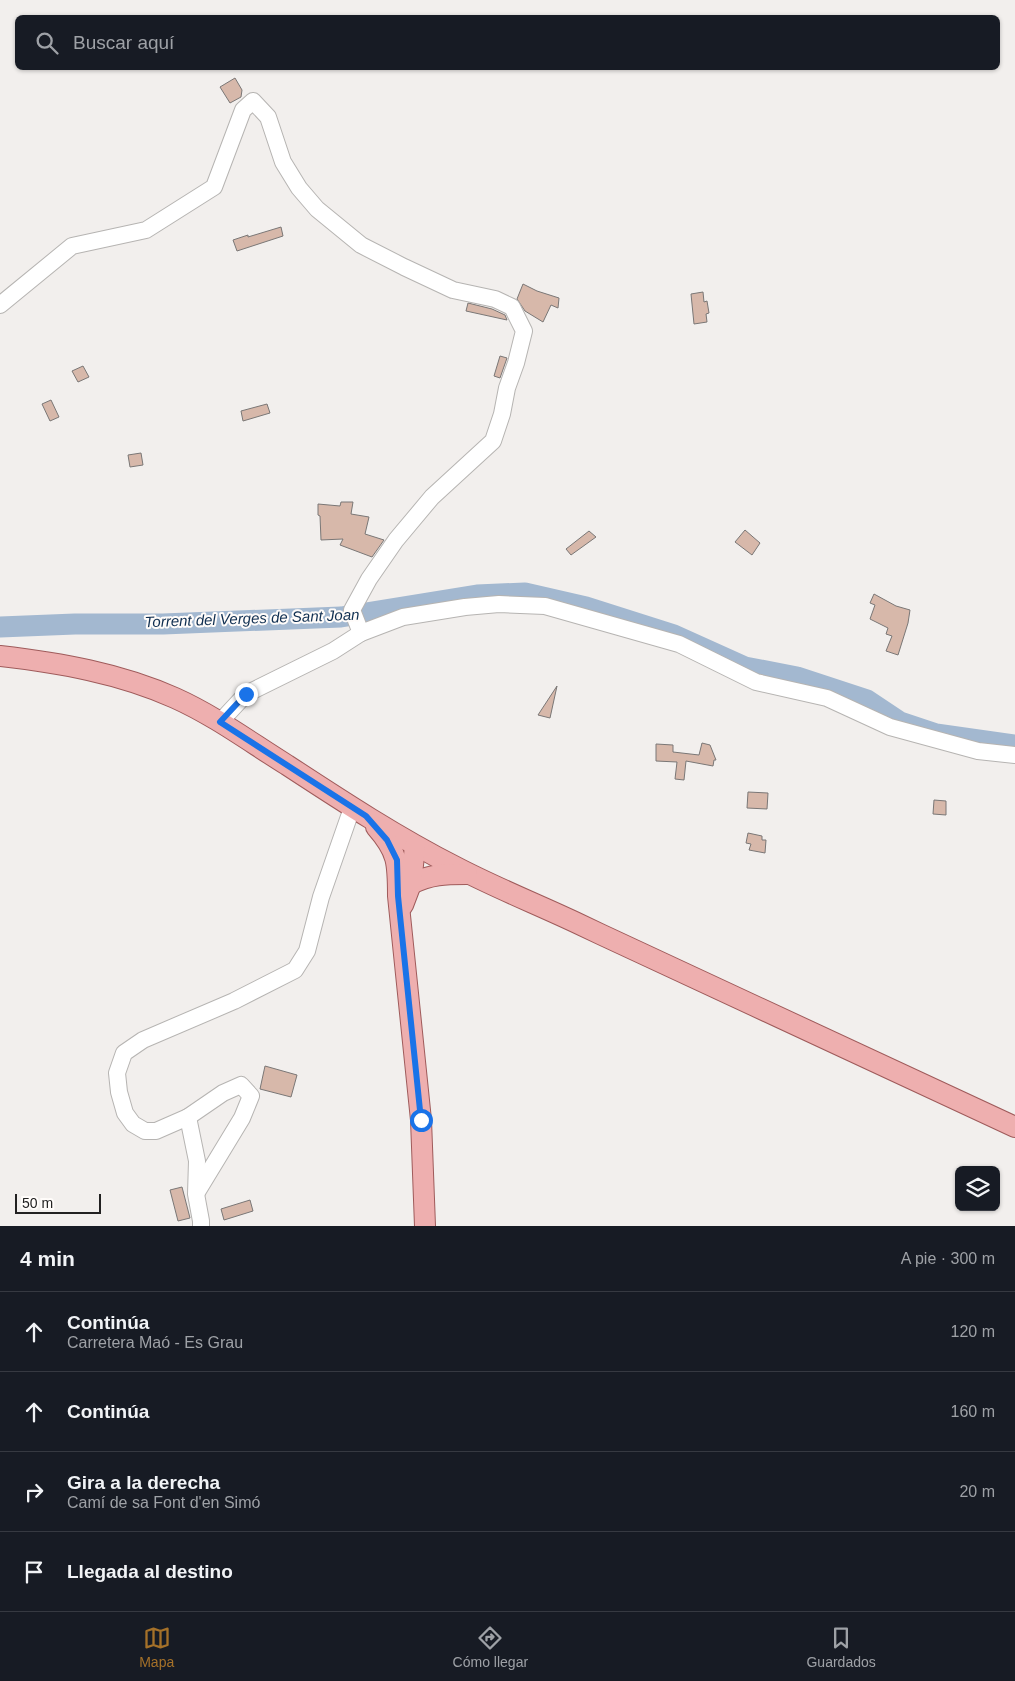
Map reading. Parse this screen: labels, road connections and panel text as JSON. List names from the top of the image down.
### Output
{
  "water": ["Torrent del Verges de Sant Joan"],
  "scale_bar": "50 m",
  "page": {
    "search": "Buscar aquí",
    "scale": "50 m",
    "heading": ["4 min", "A pie · 300 m"],
    "list": [
      ["Continúa", "Carretera Maó - Es Grau", "120 m"],
      ["Continúa", "160 m"],
      ["Gira a la derecha", "Camí de sa Font d'en Simó", "20 m"],
      "Llegada al destino"
    ],
    "nav": ["Mapa", "Cómo llegar", "Guardados"]
  }
}
